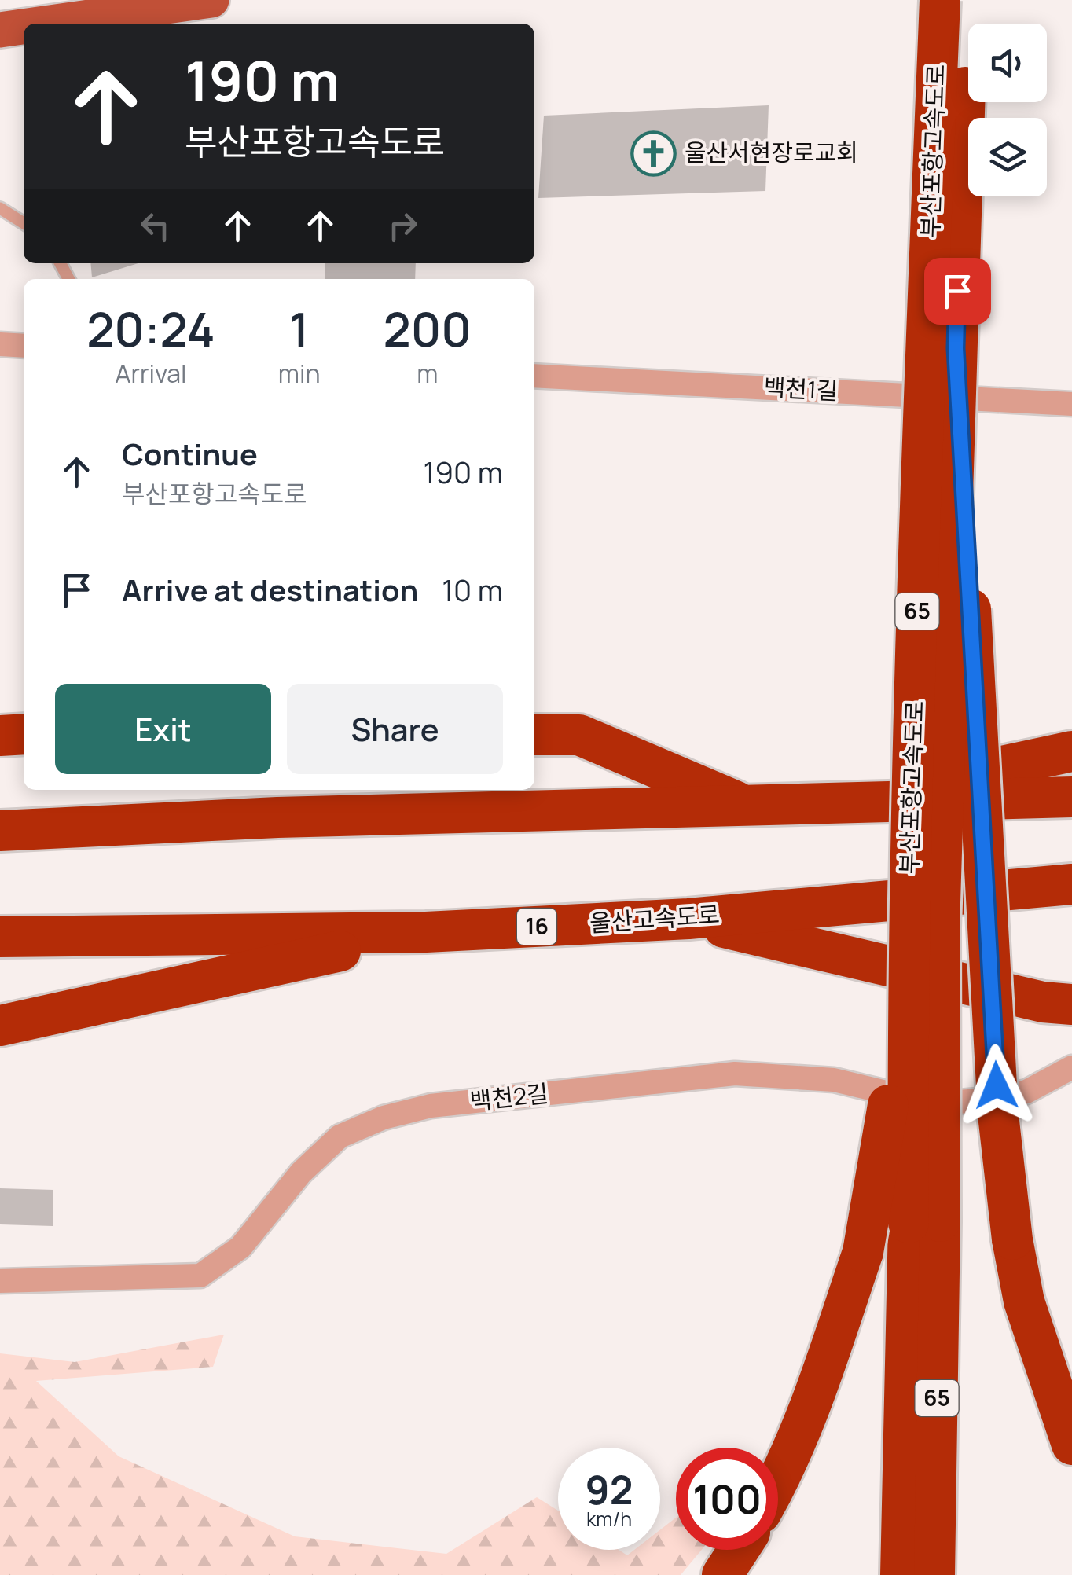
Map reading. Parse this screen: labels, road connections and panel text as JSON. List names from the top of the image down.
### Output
{
  "streets": {
    "highway": [
      "부산포항고속도로",
      "65",
      "울산고속도로",
      "16"
    ],
    "street": ["백천1길", "백천2길"]
  },
  "places": {
    "church": ["울산서현장로교회"]
  },
  "page": {
    "turn": ["190 m", "부산포항고속도로"],
    "eta": [
      "20:24",
      "Arrival",
      "1",
      "min",
      "200",
      "m"
    ],
    "list": [
      {
        "name": "Continue",
        "note": "부산포항고속도로",
        "value": "190 m"
      },
      {
        "name": "Arrive at destination",
        "value": "10 m"
      }
    ],
    "buttons": ["Exit", "Share"],
    "speed": "92 km/h",
    "limit": "100"
  }
}
